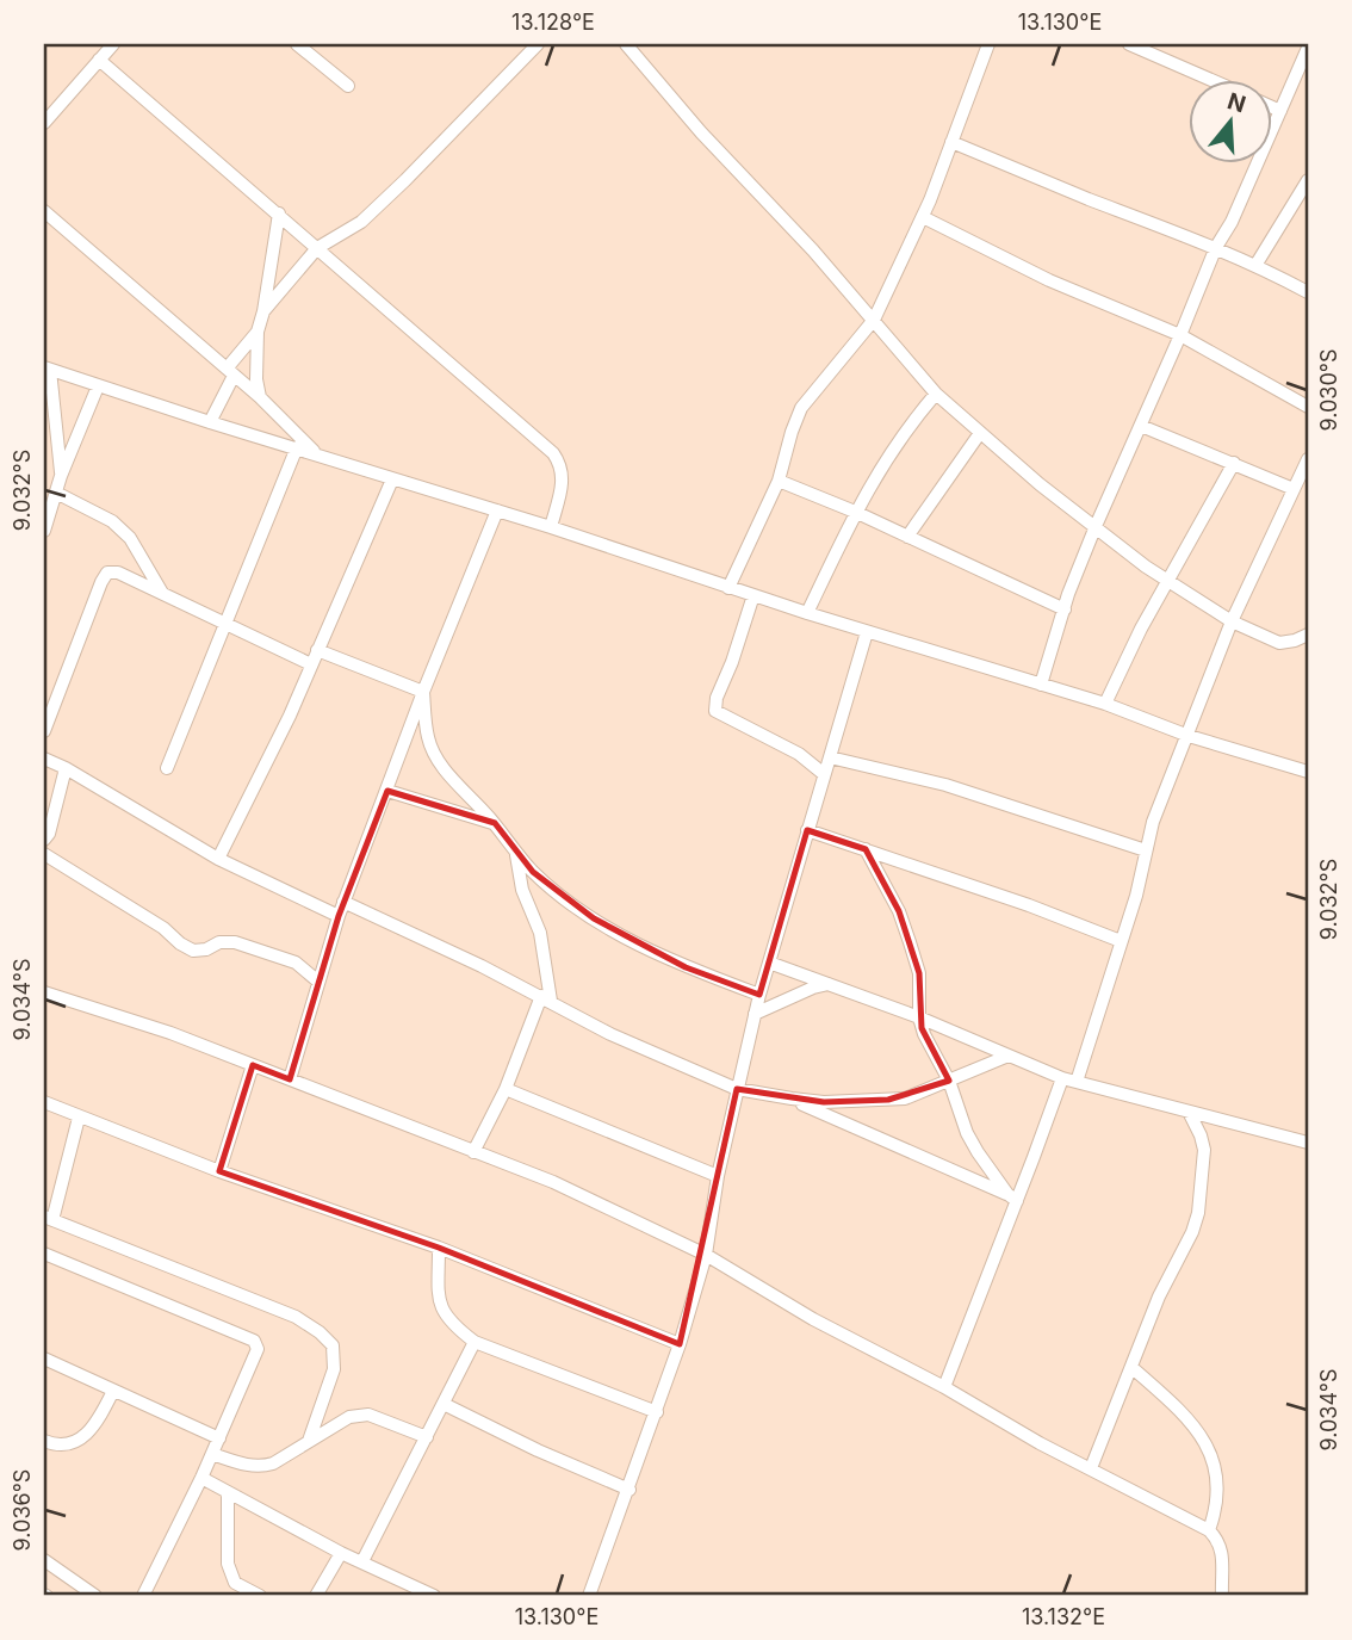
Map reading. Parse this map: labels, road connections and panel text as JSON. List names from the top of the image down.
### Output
{
  "north": "top",
  "coordinates": [
    "13.128°E",
    "13.130°E",
    "9.030°S",
    "9.032°S",
    "9.034°S",
    "9.036°S",
    "13.132°E"
  ]
}
